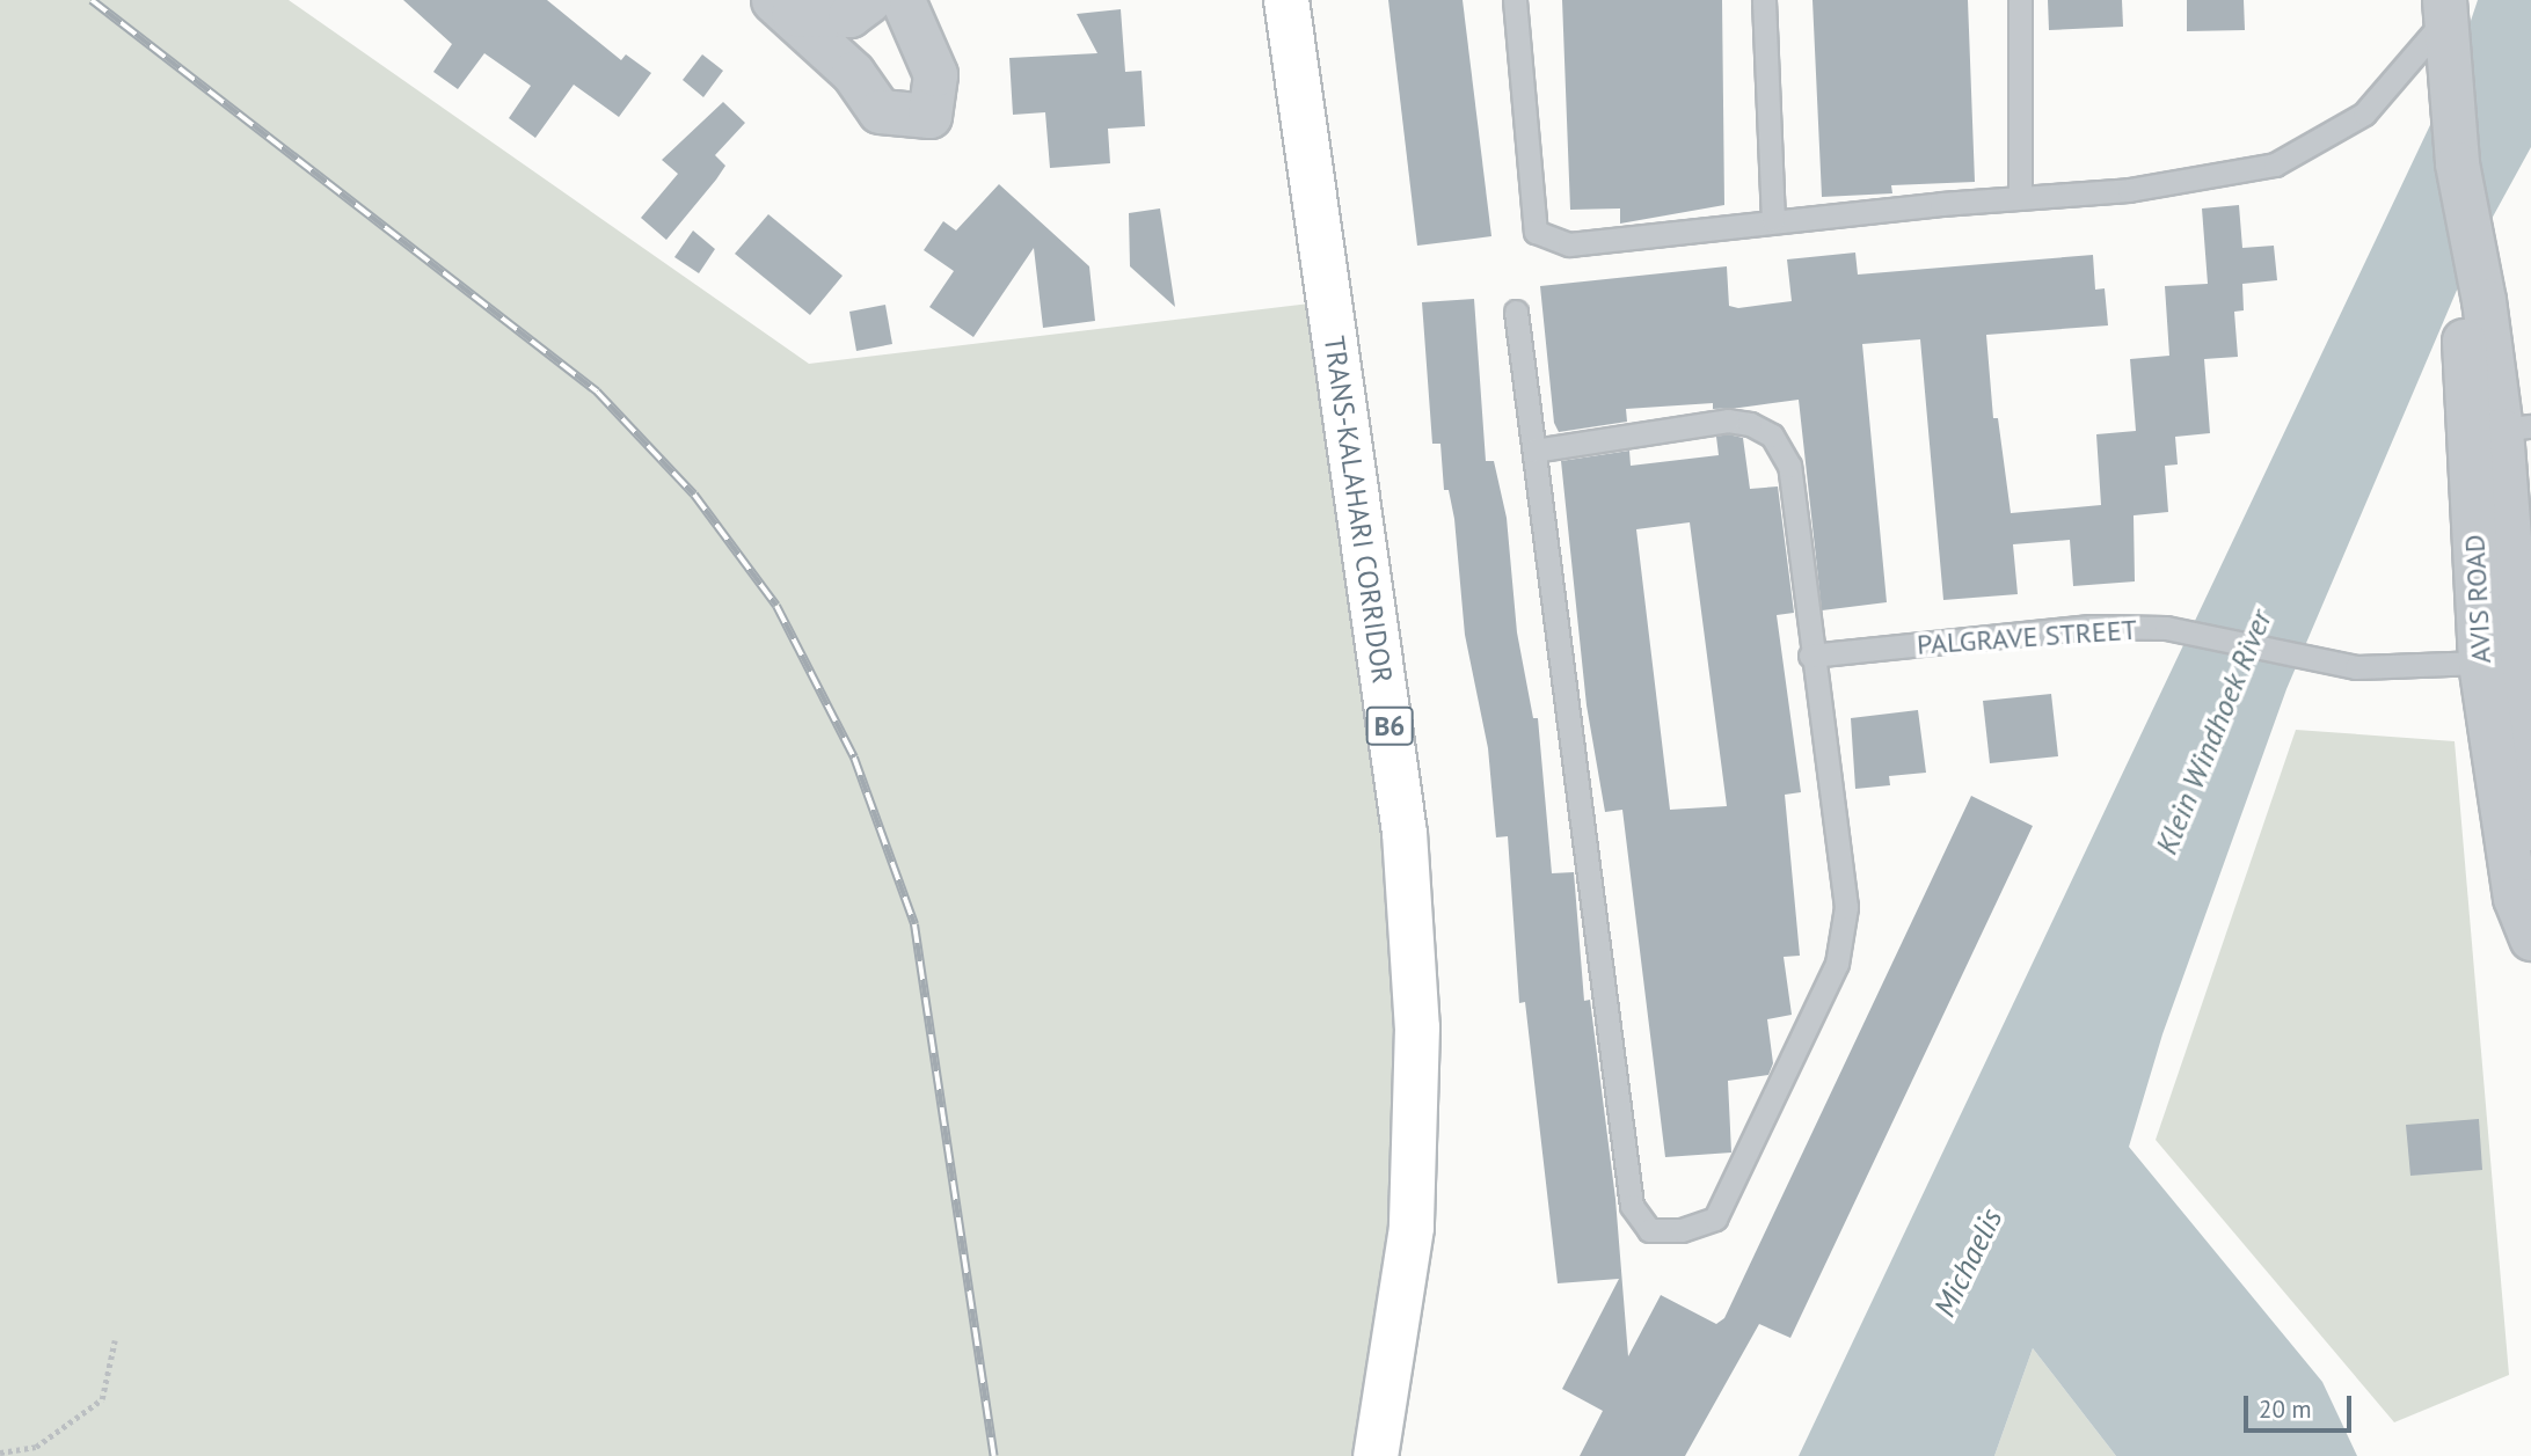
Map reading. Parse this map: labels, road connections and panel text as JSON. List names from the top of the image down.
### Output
{
  "streets": {
    "highway": ["TRANS-KALAHARI CORRIDOR", "B6"],
    "street": ["AVIS ROAD"],
    "lane": ["PALGRAVE STREET"]
  },
  "crossings": [
    ["AVIS ROAD", "PALGRAVE STREET"]
  ],
  "water": ["Klein Windhoek River", "Michaelis"],
  "scale_bar": "20 m"
}
